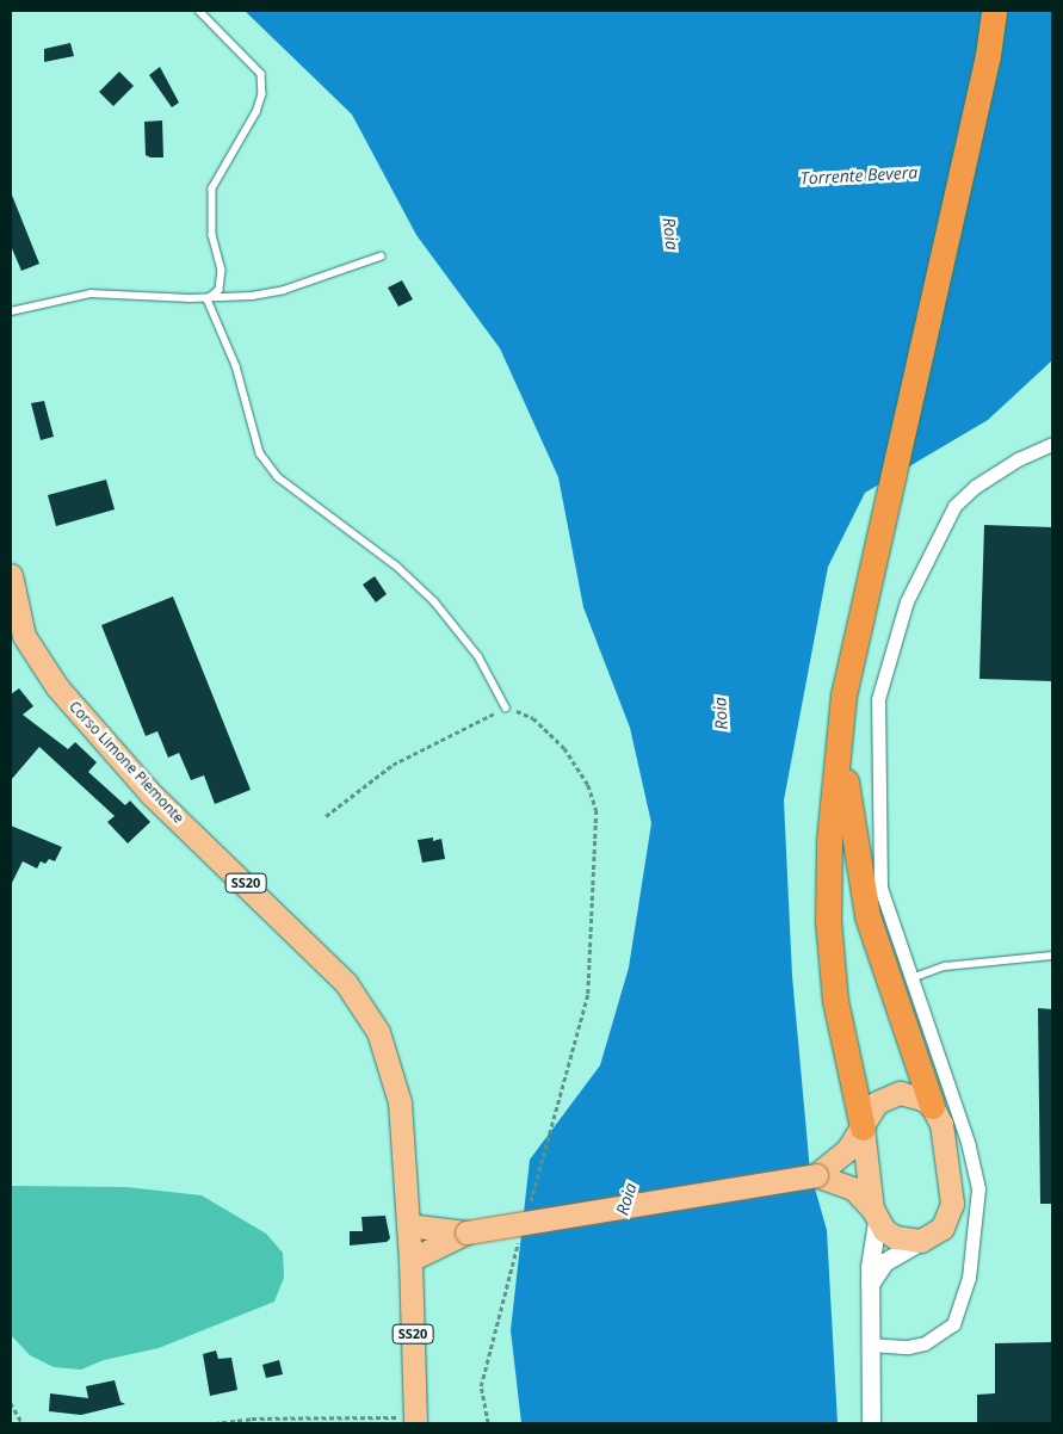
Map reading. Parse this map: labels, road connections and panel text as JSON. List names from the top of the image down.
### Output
{
  "streets": {
    "main road": ["Corso Limone Piemonte", "SS20"]
  },
  "crossings": [
    ["Corso Limone Piemonte", "SS20"]
  ],
  "water": ["Torrente Bevera", "Roia"]
}
